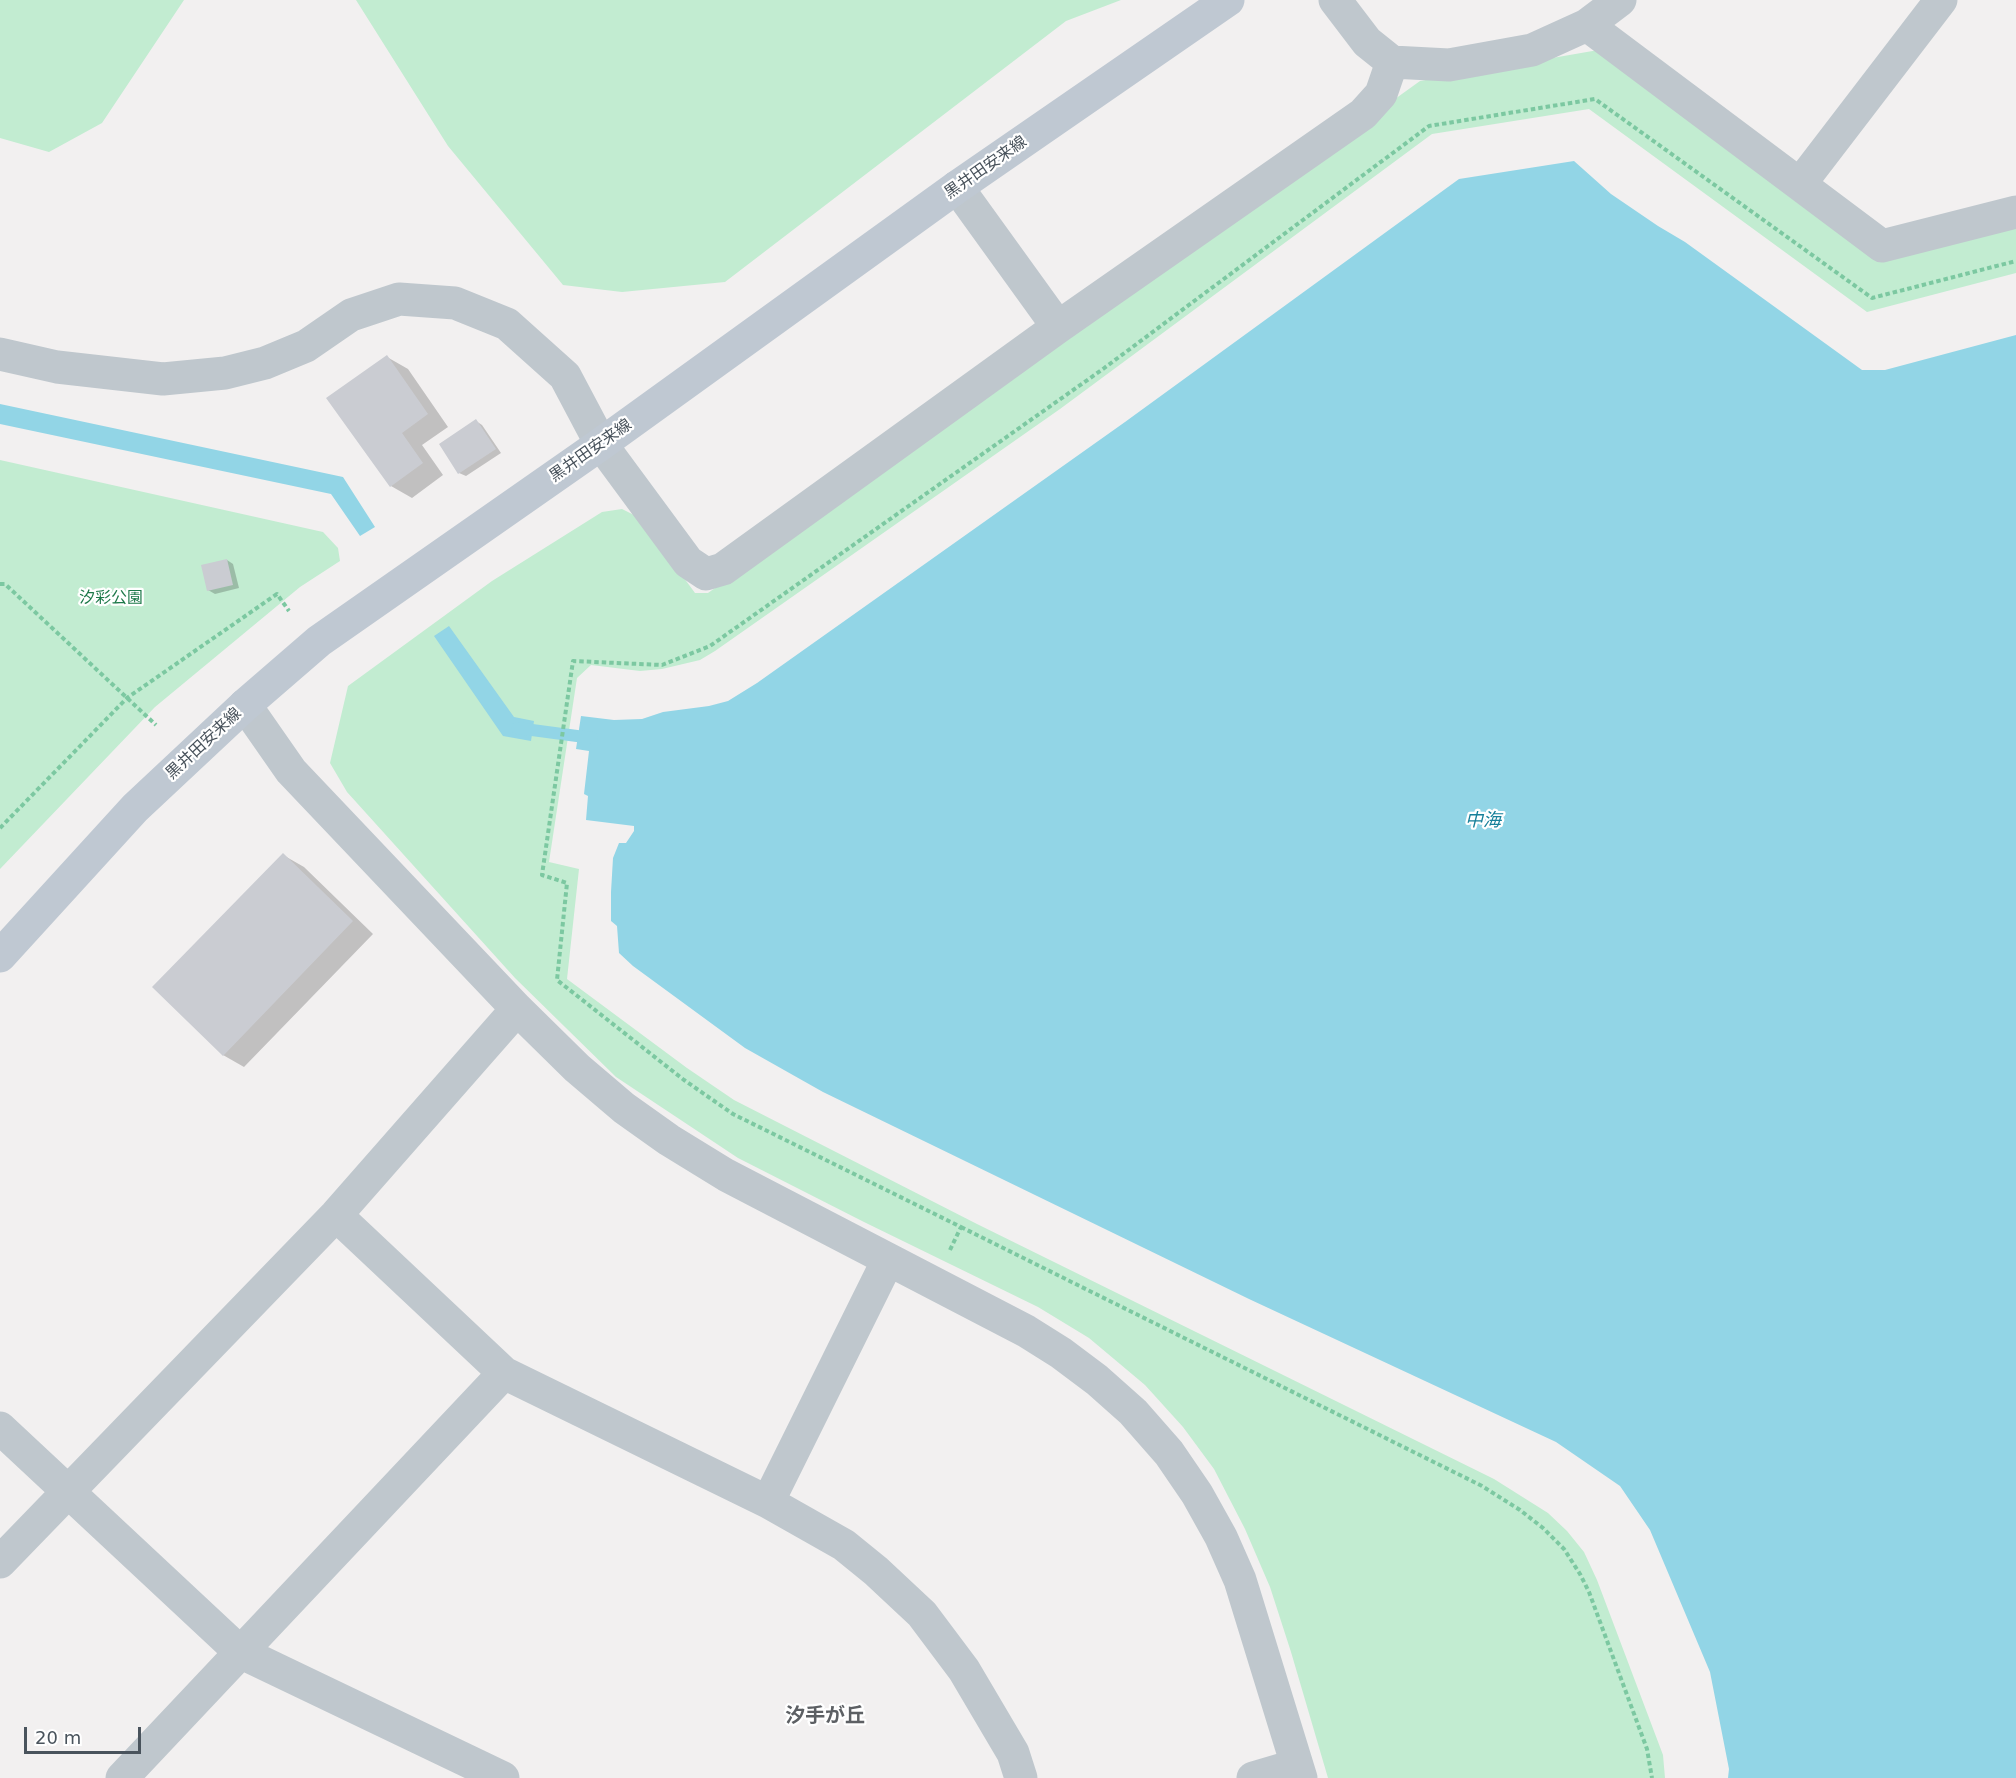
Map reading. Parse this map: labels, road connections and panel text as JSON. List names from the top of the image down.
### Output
{
  "streets": {
    "main road": ["黒井田安来線"]
  },
  "districts": ["汐手が丘"],
  "water": ["中海"],
  "parks": ["汐彩公園"],
  "scale_bar": "20 m"
}
